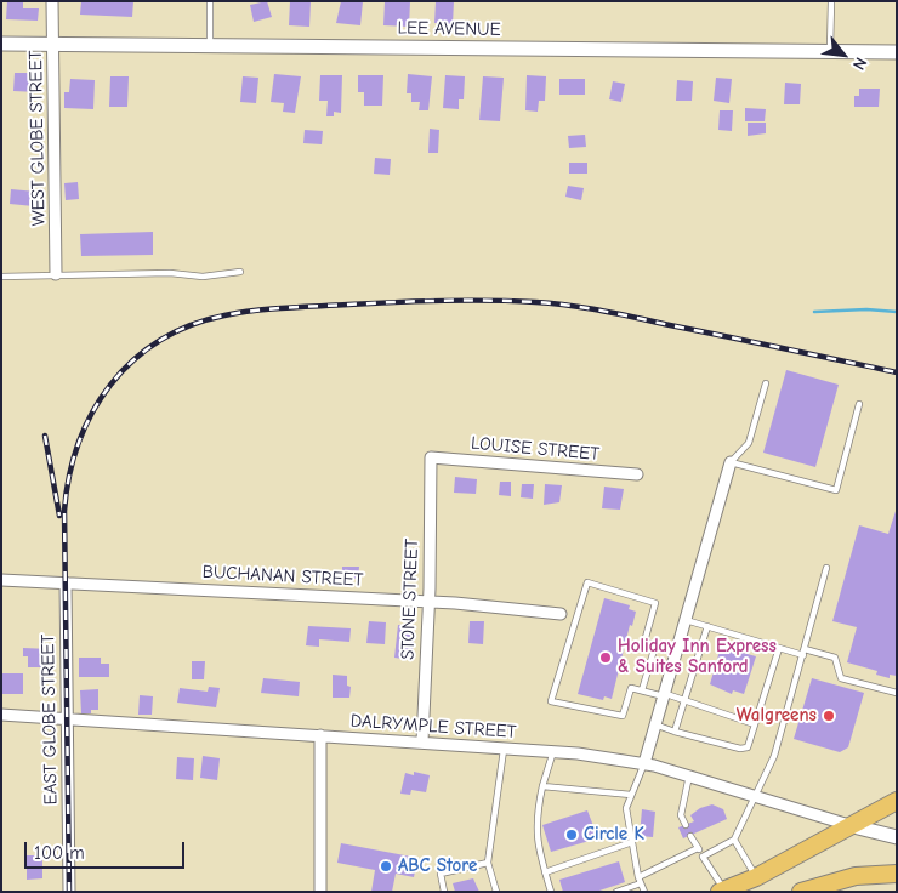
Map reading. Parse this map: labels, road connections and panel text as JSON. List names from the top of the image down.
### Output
{
  "streets": {
    "street": [
      "LEE AVENUE",
      "WEST GLOBE STREET",
      "LOUISE STREET",
      "BUCHANAN STREET",
      "STONE STREET",
      "EAST GLOBE STREET",
      "DALRYMPLE STREET"
    ]
  },
  "crossings": [
    ["LEE AVENUE", "WEST GLOBE STREET"],
    ["LOUISE STREET", "STONE STREET"],
    ["BUCHANAN STREET", "STONE STREET"],
    ["BUCHANAN STREET", "EAST GLOBE STREET"],
    ["STONE STREET", "DALRYMPLE STREET"],
    ["EAST GLOBE STREET", "DALRYMPLE STREET"]
  ],
  "places": [
    "Holiday Inn Express & Suites Sanford",
    "Walgreens",
    "Circle K",
    "ABC Store"
  ],
  "scale_bar": "100 m",
  "north": "bottom right"
}
